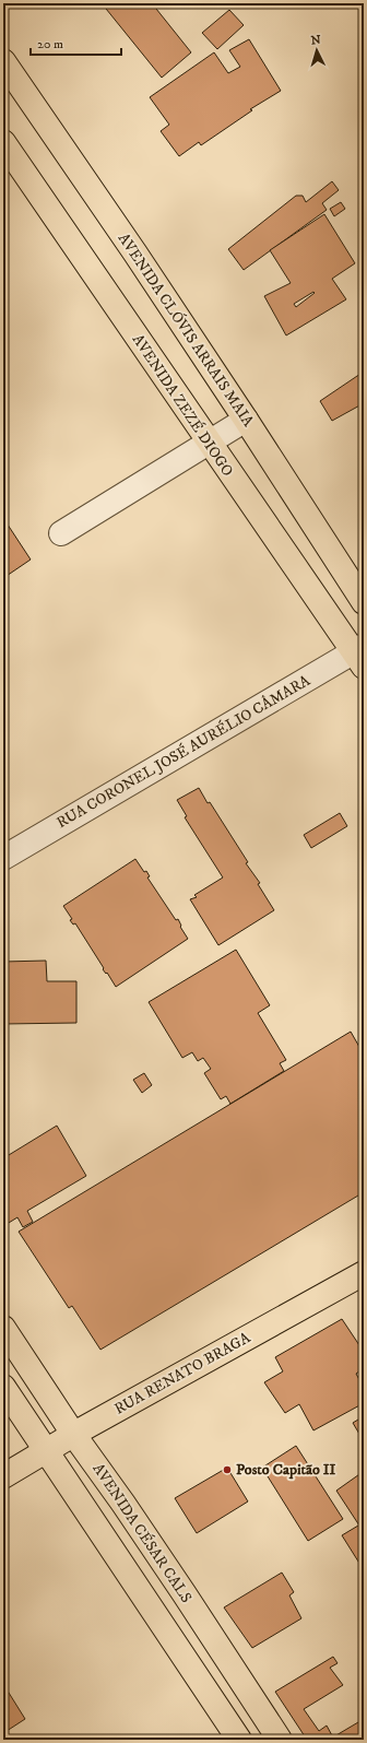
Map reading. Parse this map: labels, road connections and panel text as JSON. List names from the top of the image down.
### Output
{
  "streets": {
    "main road": [
      "AVENIDA CLÓVIS ARRAIS MAIA",
      "AVENIDA ZEZÉ DIOGO",
      "RUA RENATO BRAGA",
      "AVENIDA CÉSAR CALS"
    ],
    "street": ["RUA CORONEL JOSÉ AURÉLIO CÂMARA"]
  },
  "crossings": [
    ["AVENIDA ZEZÉ DIOGO", "RUA CORONEL JOSÉ AURÉLIO CÂMARA"],
    ["RUA RENATO BRAGA", "AVENIDA CÉSAR CALS"]
  ],
  "places": ["Posto Capitão II"],
  "scale_bar": "20 m",
  "north": "top"
}
